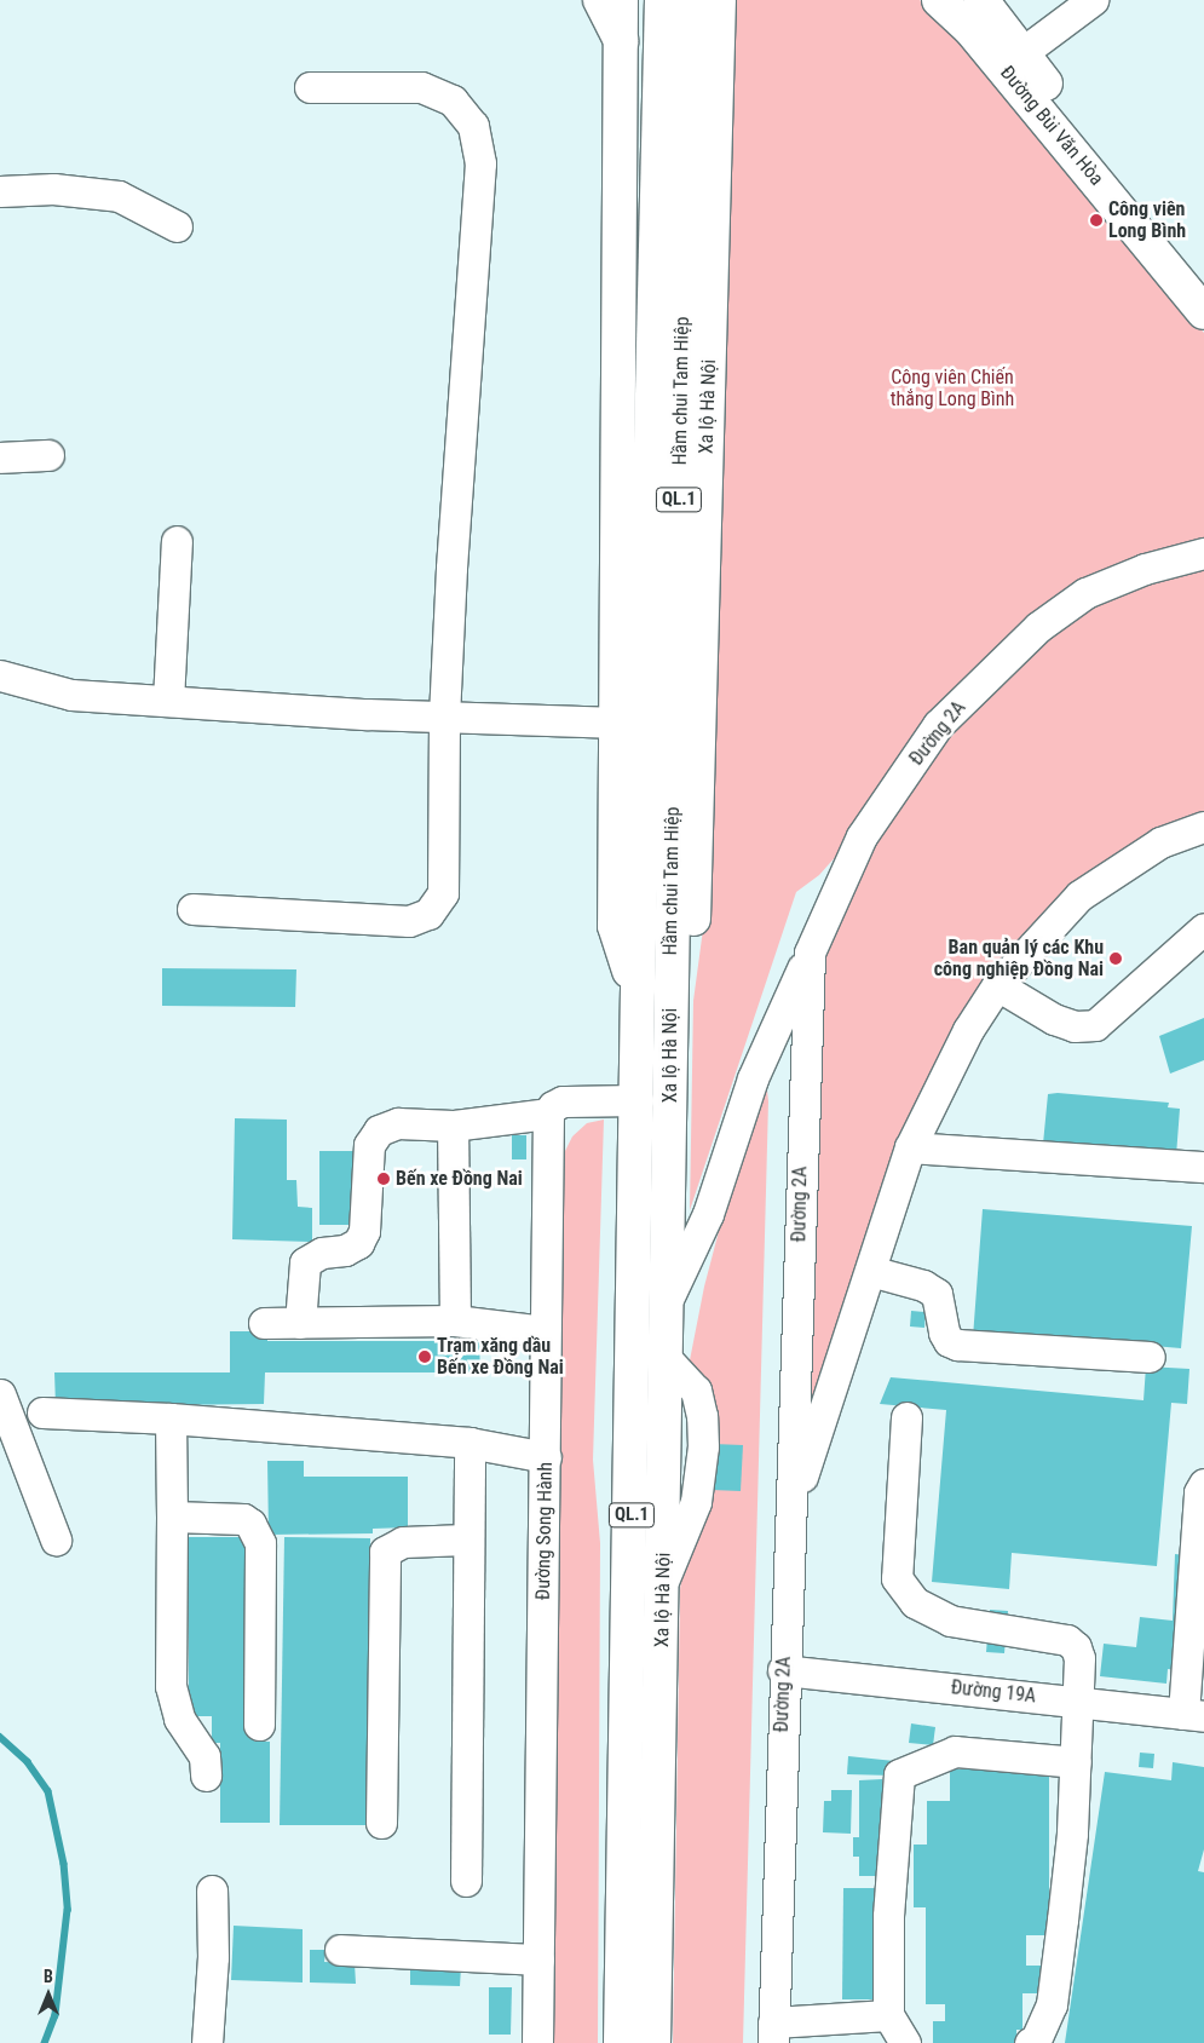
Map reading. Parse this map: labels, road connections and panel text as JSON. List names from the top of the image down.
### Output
{
  "streets": {
    "main road": [
      "Đường Bùi Văn Hòa",
      "Hầm chui Tam Hiệp",
      "Xa lộ Hà Nội",
      "QL.1"
    ],
    "street": ["Đường 2A", "Đường Song Hành", "Đường 19A"]
  },
  "crossings": [
    ["Hầm chui Tam Hiệp", "Xa lộ Hà Nội"],
    ["Đường 2A", "Đường 19A"]
  ],
  "parks": ["Công viên Chiến thắng Long Bình"],
  "places": [
    "Công viên Long Bình",
    "Ban quản lý các Khu công nghiệp Đồng Nai",
    "Bến xe Đồng Nai",
    "Trạm xăng dầu Bến xe Đồng Nai"
  ],
  "north": "top"
}
